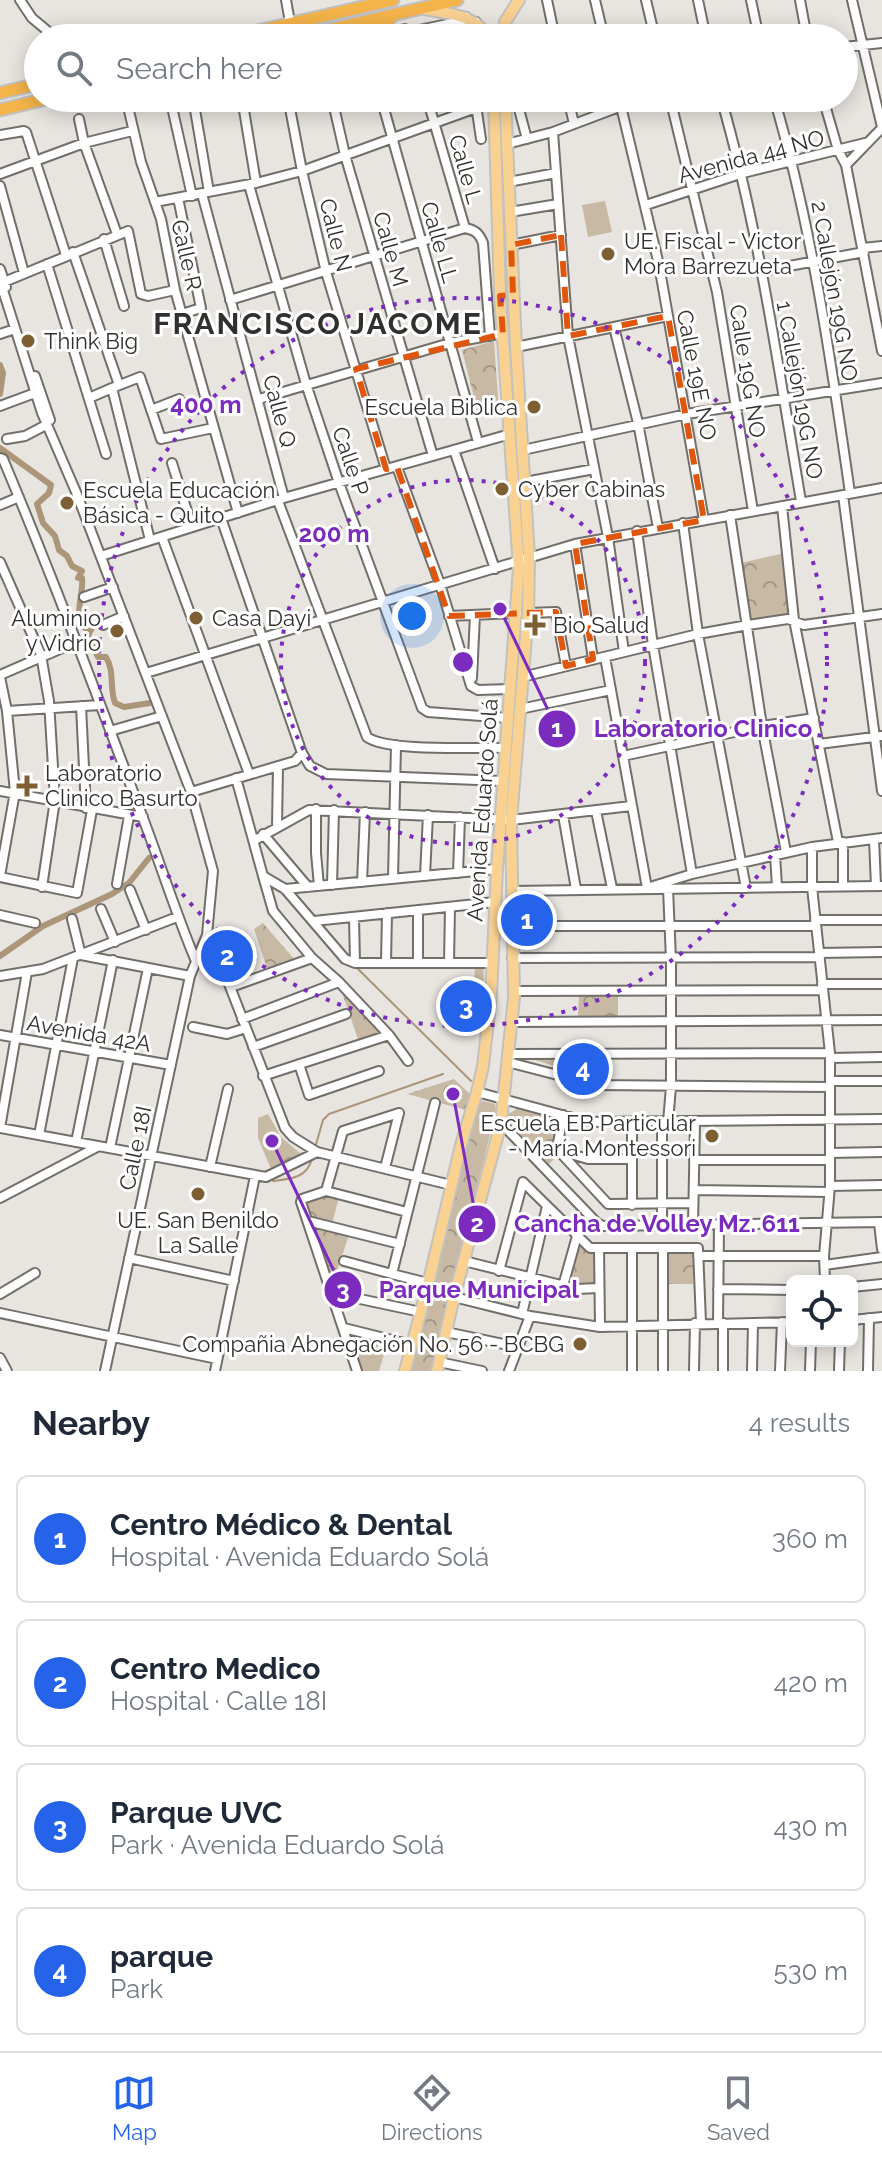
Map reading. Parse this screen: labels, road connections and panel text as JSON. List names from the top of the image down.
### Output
{
  "streets": {
    "main road": ["Avenida Eduardo Solá"],
    "street": [
      "Avenida 44 NO",
      "Calle L",
      "Calle N",
      "Calle LL",
      "Calle M",
      "Calle R",
      "2 Callejón 19G NO",
      "Calle 19G NO",
      "Calle 19E NO",
      "1 Callejón 19G NO",
      "Calle Q",
      "Calle P",
      "Avenida 42A",
      "Calle 18I"
    ]
  },
  "crossings": [
    ["Avenida 44 NO", "2 Callejón 19G NO"],
    ["Avenida 44 NO", "Calle 19G NO"],
    ["Avenida 44 NO", "Calle 19E NO"],
    ["Avenida 44 NO", "1 Callejón 19G NO"],
    ["Calle P", "Avenida Eduardo Solá"],
    ["Avenida 42A", "Calle 18I"]
  ],
  "districts": ["FRANCISCO JACOME"],
  "places": {
    "other": [
      "UE. Fiscal - Victor Mora Barrezueta",
      "Think Big",
      "Escuela Biblica",
      "Cyber Cabinas",
      "Escuela Educación Básica - Quito",
      "Laboratorio Clinico",
      "Casa Dayi",
      "Aluminio y Vidrio",
      "Cancha de Volley Mz. 611",
      "Escuela EB Particular - María Montessori",
      "Parque Municipal",
      "UE. San Benildo La Salle",
      "Compañia Abnegación No. 56 - BCBG"
    ],
    "health": ["Bio Salud", "Laboratorio Clinico Basurto"]
  },
  "page": {
    "search": "Search here",
    "pins": [
      "1",
      "2",
      "3",
      "4"
    ],
    "heading": ["Nearby", "4 results"],
    "list": [
      {
        "mark": "1",
        "name": "Centro Médico & Dental",
        "note": "Hospital · Avenida Eduardo Solá",
        "value": "360 m"
      },
      {
        "mark": "2",
        "name": "Centro Medico",
        "note": "Hospital · Calle 18I",
        "value": "420 m"
      },
      {
        "mark": "3",
        "name": "Parque UVC",
        "note": "Park · Avenida Eduardo Solá",
        "value": "430 m"
      },
      {
        "mark": "4",
        "name": "parque",
        "note": "Park",
        "value": "530 m"
      }
    ],
    "nav": ["Map", "Directions", "Saved"]
  },
  "rings": ["400 m", "200 m"]
}
